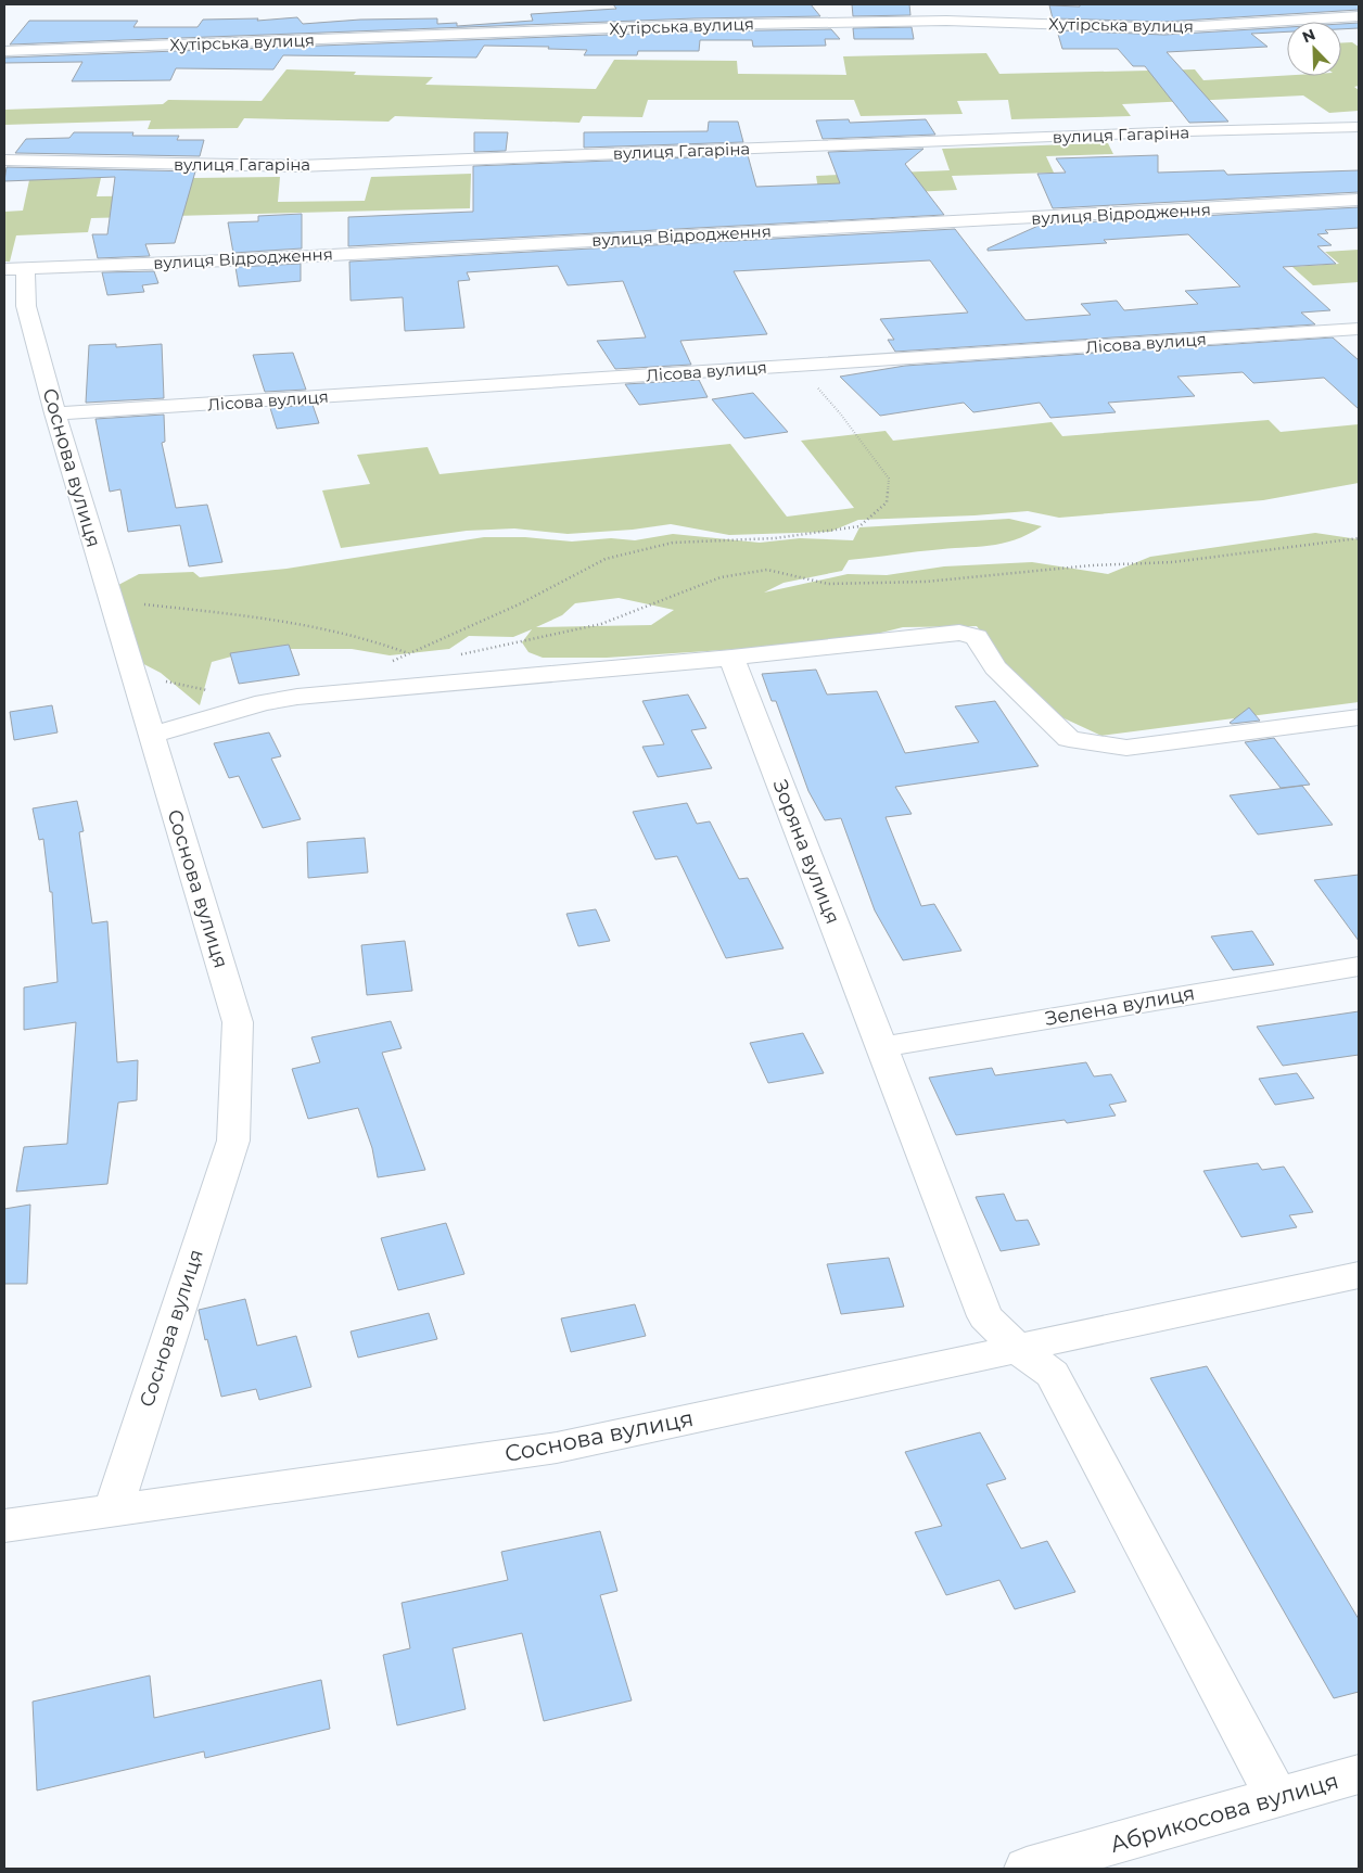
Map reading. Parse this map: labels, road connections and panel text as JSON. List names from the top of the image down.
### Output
{
  "streets": {
    "street": [
      "Хутірська вулиця",
      "вулиця Гагаріна",
      "вулиця Відродження",
      "Лісова вулиця",
      "Соснова вулиця",
      "Зоряна вулиця",
      "Зелена вулиця",
      "Абрикосова вулиця"
    ]
  },
  "crossings": [
    ["вулиця Відродження", "Соснова вулиця"],
    ["Лісова вулиця", "Соснова вулиця"],
    ["Соснова вулиця", "Зоряна вулиця"],
    ["Зоряна вулиця", "Зелена вулиця"],
    ["Зоряна вулиця", "Абрикосова вулиця"]
  ],
  "north": "top left"
}
